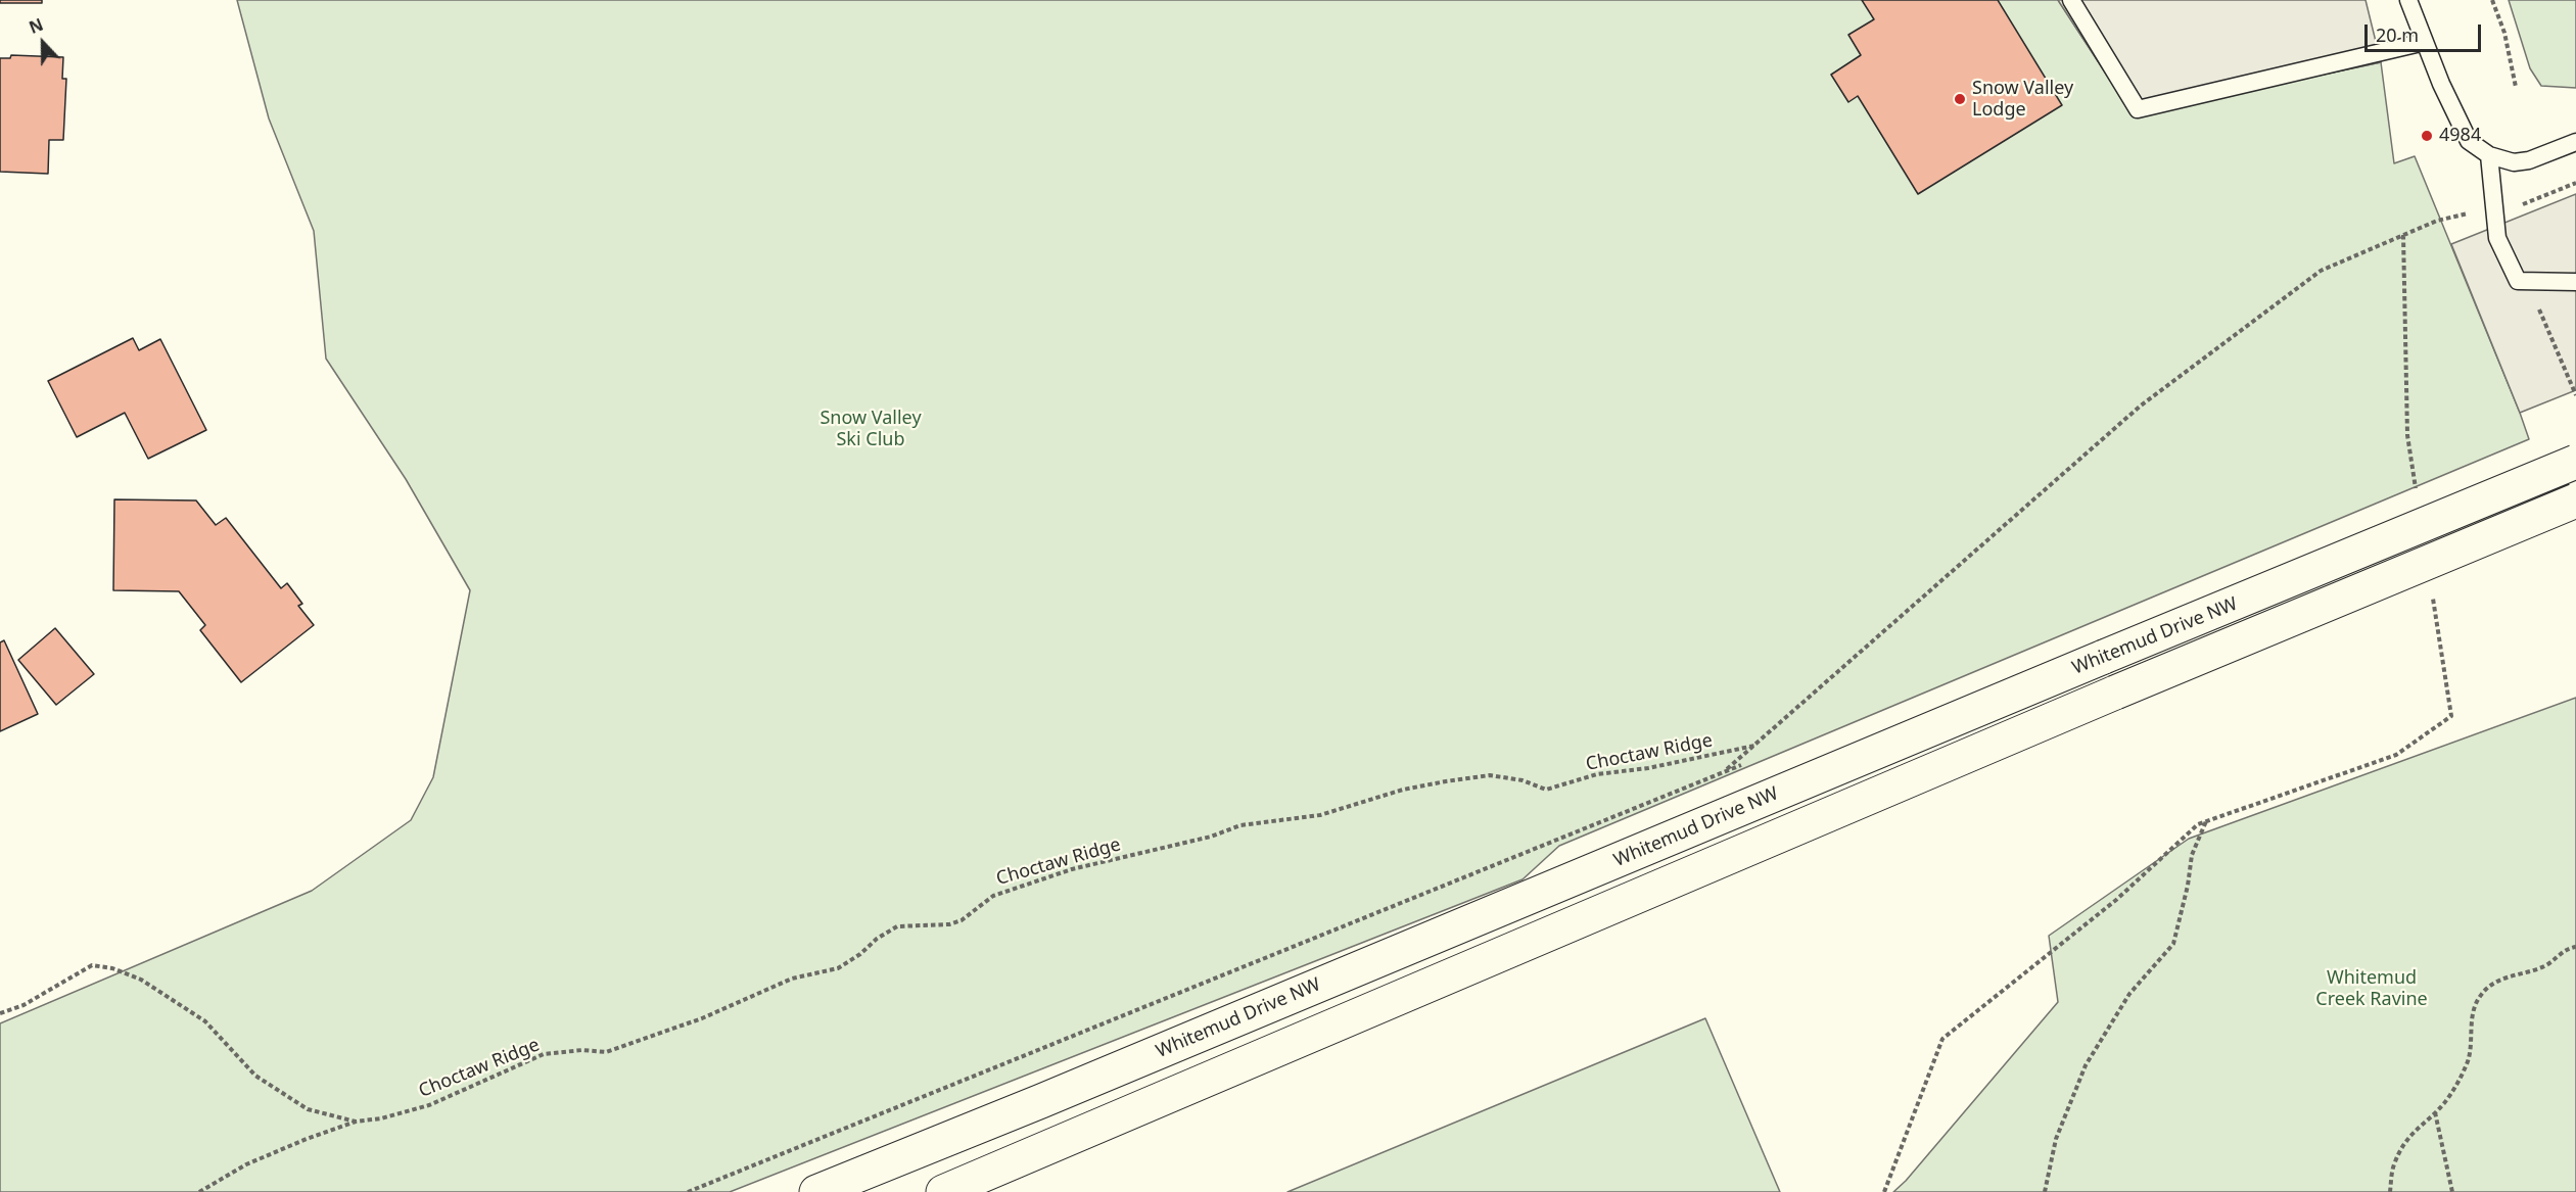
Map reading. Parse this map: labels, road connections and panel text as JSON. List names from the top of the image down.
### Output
{
  "streets": {
    "highway": ["Whitemud Drive NW"],
    "path": ["Choctaw Ridge"]
  },
  "parks": ["Snow Valley Ski Club", "Whitemud Creek Ravine"],
  "places": ["Snow Valley Lodge", "4984"],
  "scale_bar": "20 m",
  "north": "top"
}
